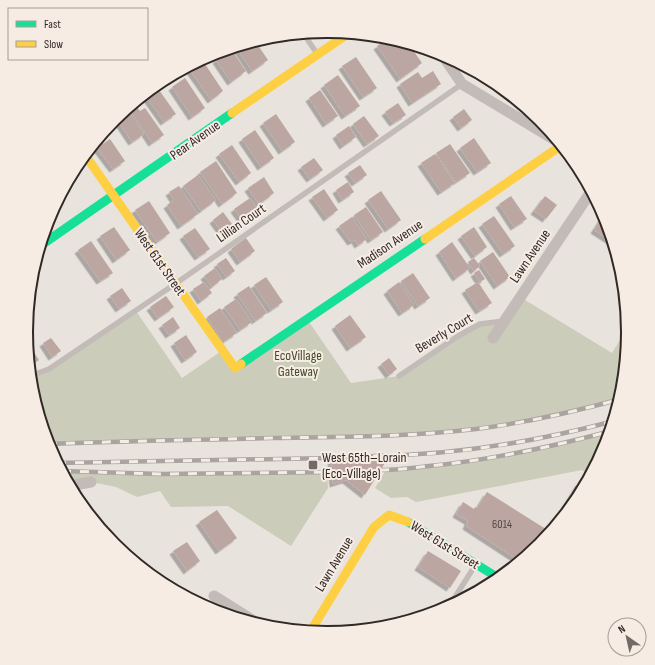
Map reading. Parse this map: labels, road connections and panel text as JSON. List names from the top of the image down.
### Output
{
  "streets": {
    "street": [
      "Pear Avenue",
      "Madison Avenue",
      "Lawn Avenue",
      "West 61st Street"
    ],
    "lane": ["Lillian Court", "Beverly Court"]
  },
  "crossings": [
    ["Pear Avenue", "West 61st Street"],
    ["Lillian Court", "West 61st Street"],
    ["Madison Avenue", "West 61st Street"],
    ["Lawn Avenue", "West 61st Street"],
    ["Lawn Avenue", "Beverly Court"]
  ],
  "parks": ["EcoVillage Gateway"],
  "places": {
    "transit": ["West 65th–Lorain (Eco-Village)"]
  },
  "house_numbers": ["6014"],
  "legend": ["Fast", "Slow"],
  "north": "top left"
}
